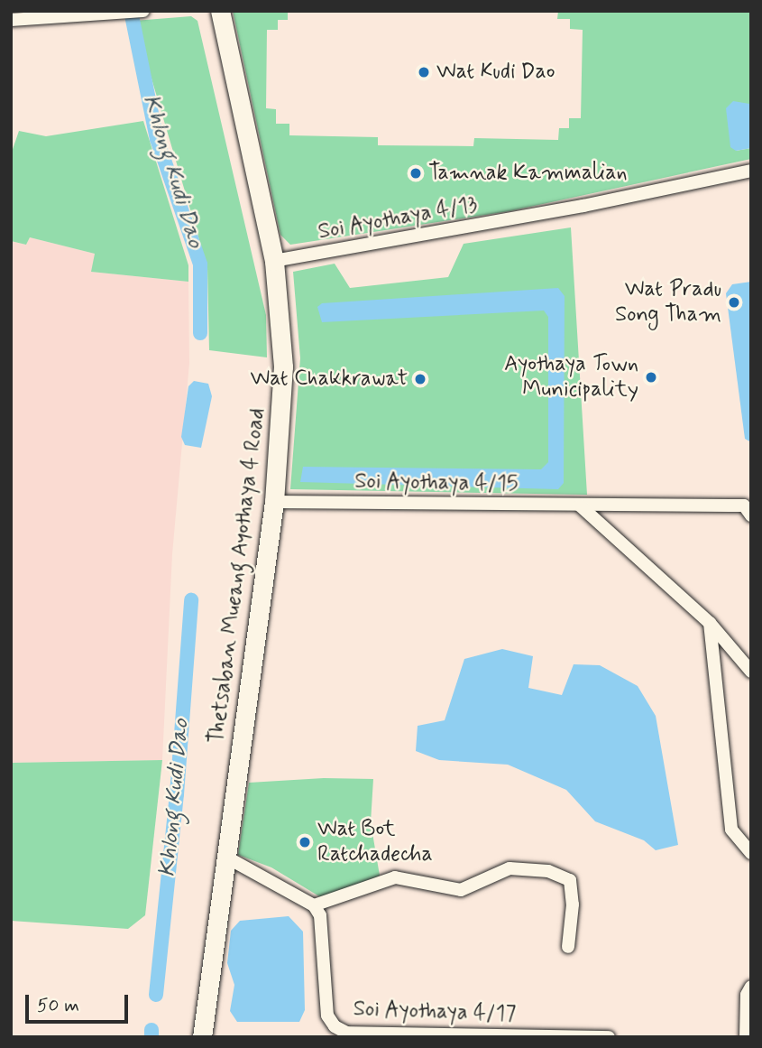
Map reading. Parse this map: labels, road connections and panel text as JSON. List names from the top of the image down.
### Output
{
  "streets": {
    "street": [
      "Soi Ayothaya 4/13",
      "Soi Ayothaya 4/15",
      "Thetsaban Mueang Ayothaya 4 Road",
      "Soi Ayothaya 4/17"
    ]
  },
  "crossings": [
    ["Soi Ayothaya 4/13", "Thetsaban Mueang Ayothaya 4 Road"],
    ["Soi Ayothaya 4/15", "Thetsaban Mueang Ayothaya 4 Road"]
  ],
  "water": ["Khlong Kudi Dao"],
  "places": [
    "Wat Kudi Dao",
    "Tamnak Kammalian",
    "Wat Pradu Song Tham",
    "Ayothaya Town Municipality",
    "Wat Chakkrawat",
    "Wat Bot Ratchadecha"
  ],
  "scale_bar": "50 m"
}
